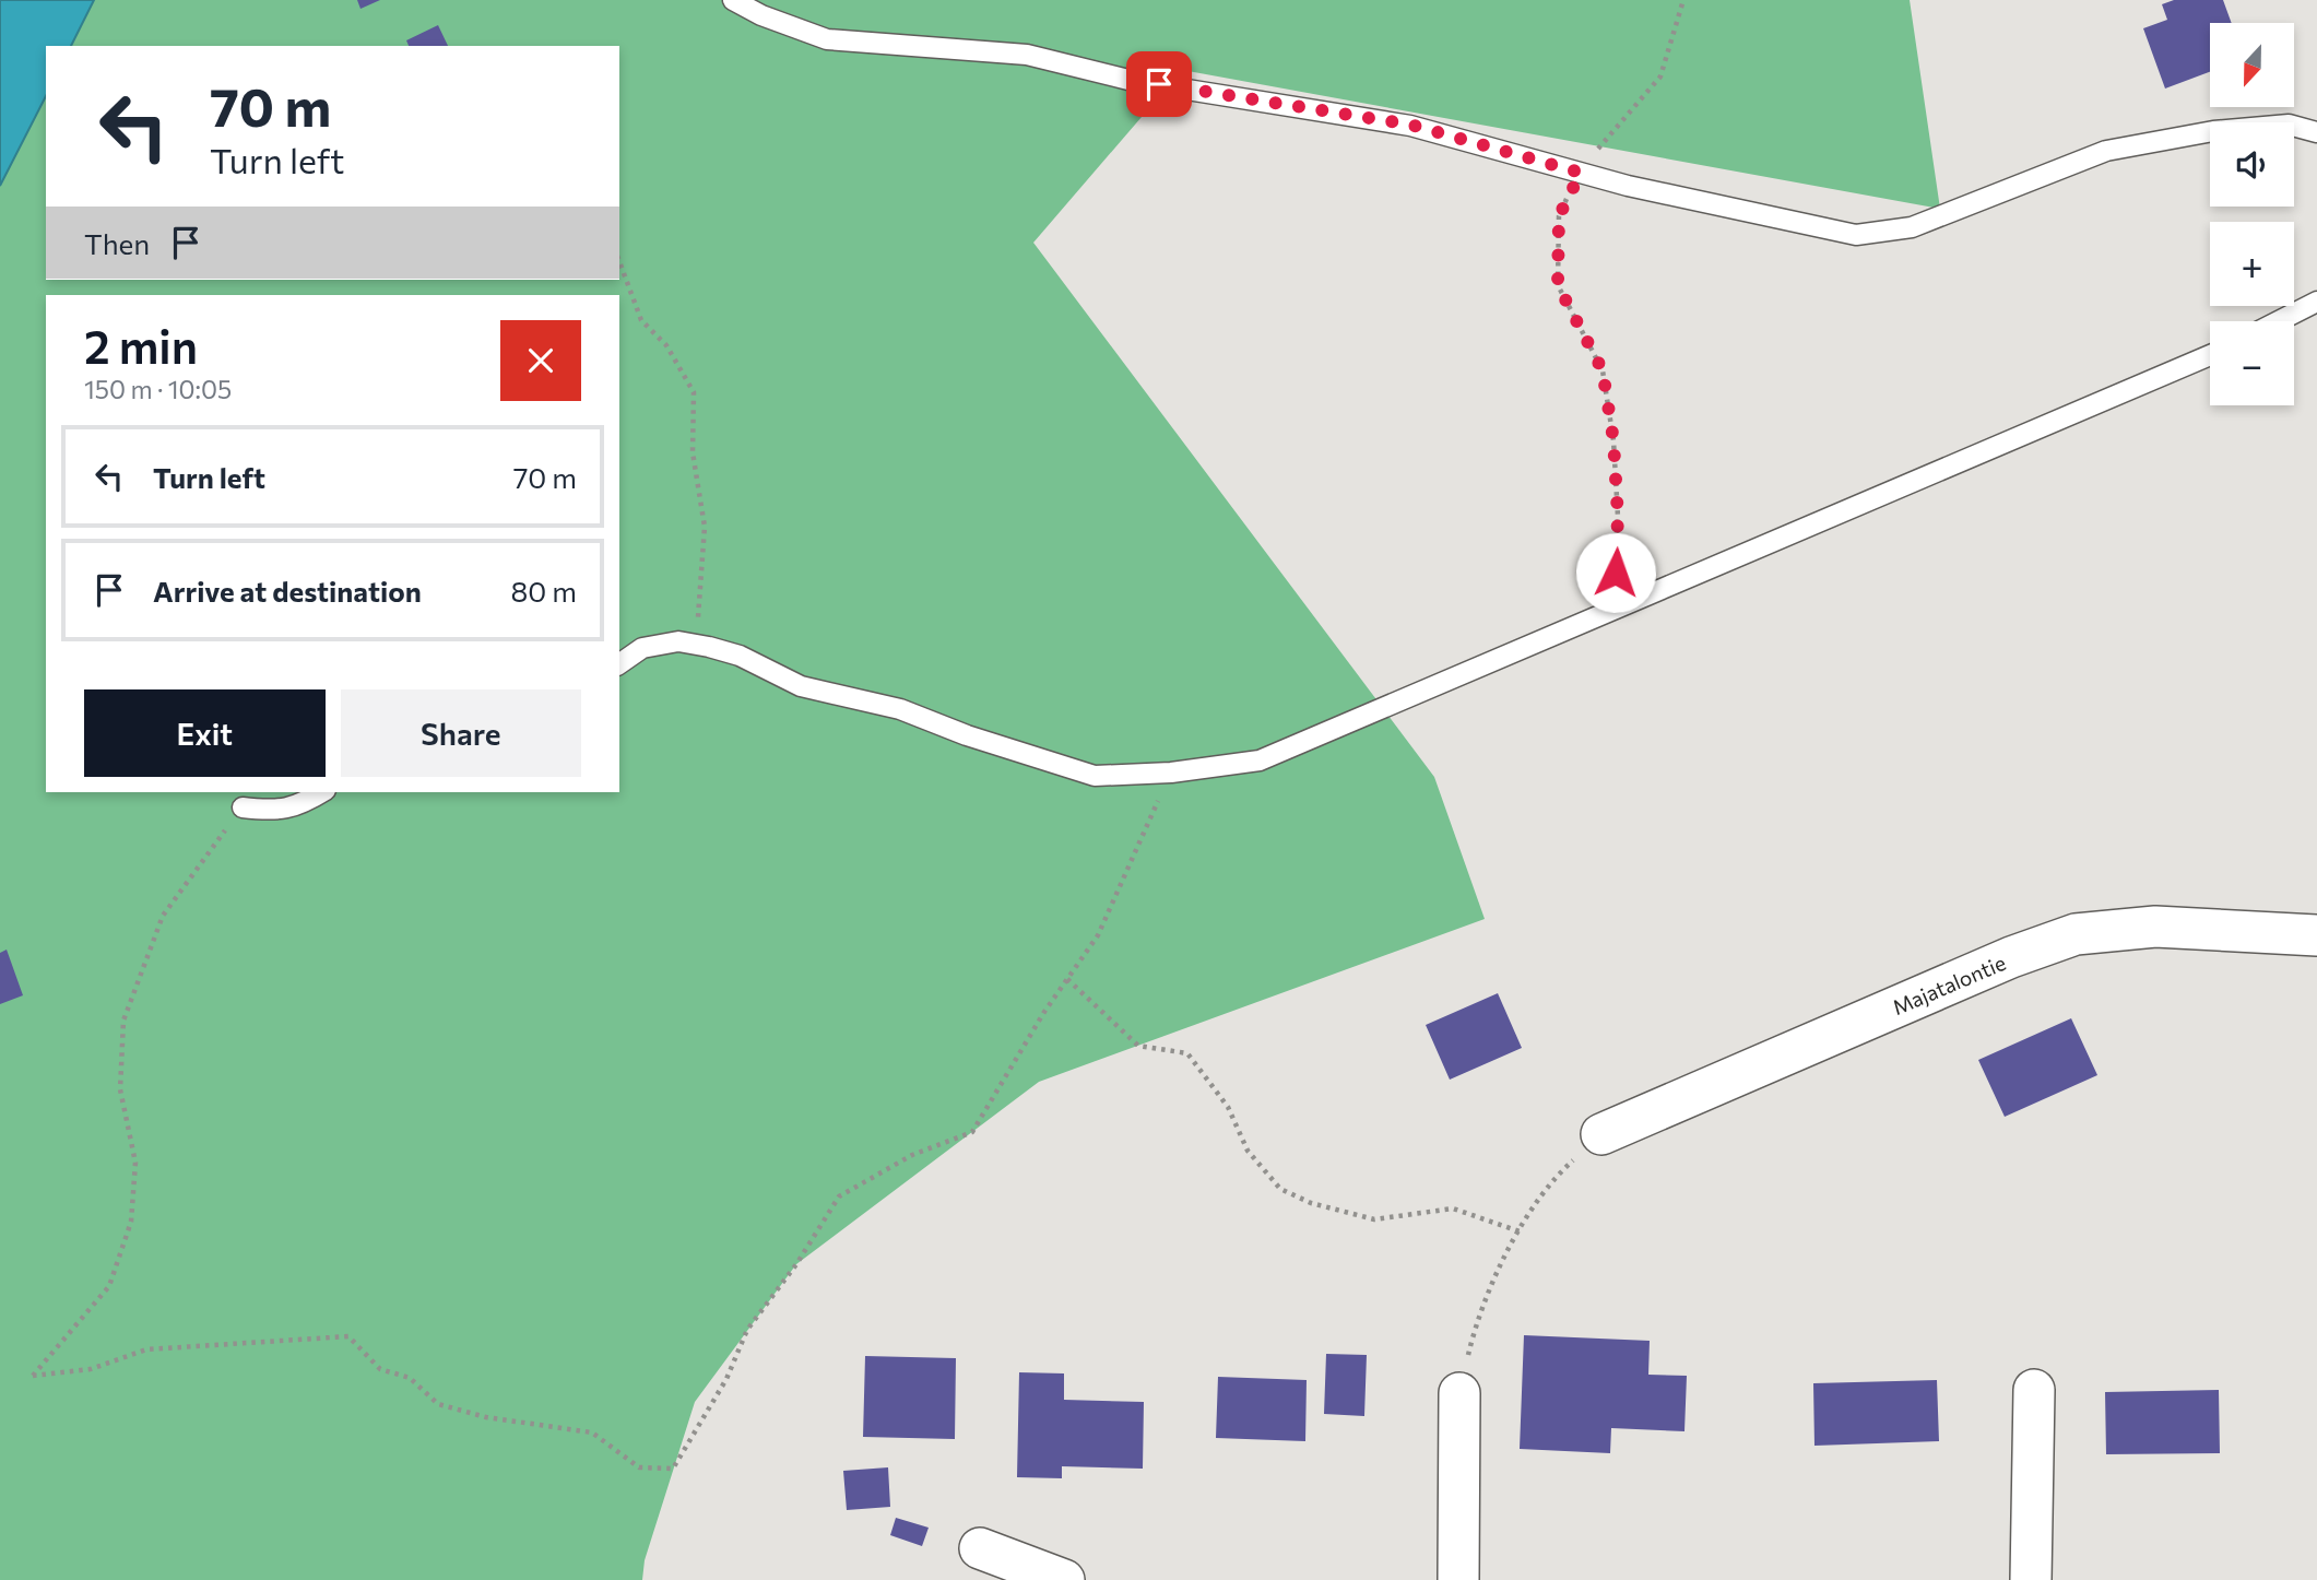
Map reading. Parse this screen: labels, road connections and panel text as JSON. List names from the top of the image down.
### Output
{
  "streets": {
    "street": ["Majatalontie"]
  },
  "north": "bottom",
  "page": {
    "map_buttons": ["+", "−"],
    "turn": ["70 m", "Turn left"],
    "then": "Then",
    "heading": ["2 min", "150 m · 10:05"],
    "list": [
      {
        "name": "Turn left",
        "value": "70 m"
      },
      {
        "name": "Arrive at destination",
        "value": "80 m"
      }
    ],
    "buttons": ["Exit", "Share"]
  }
}
